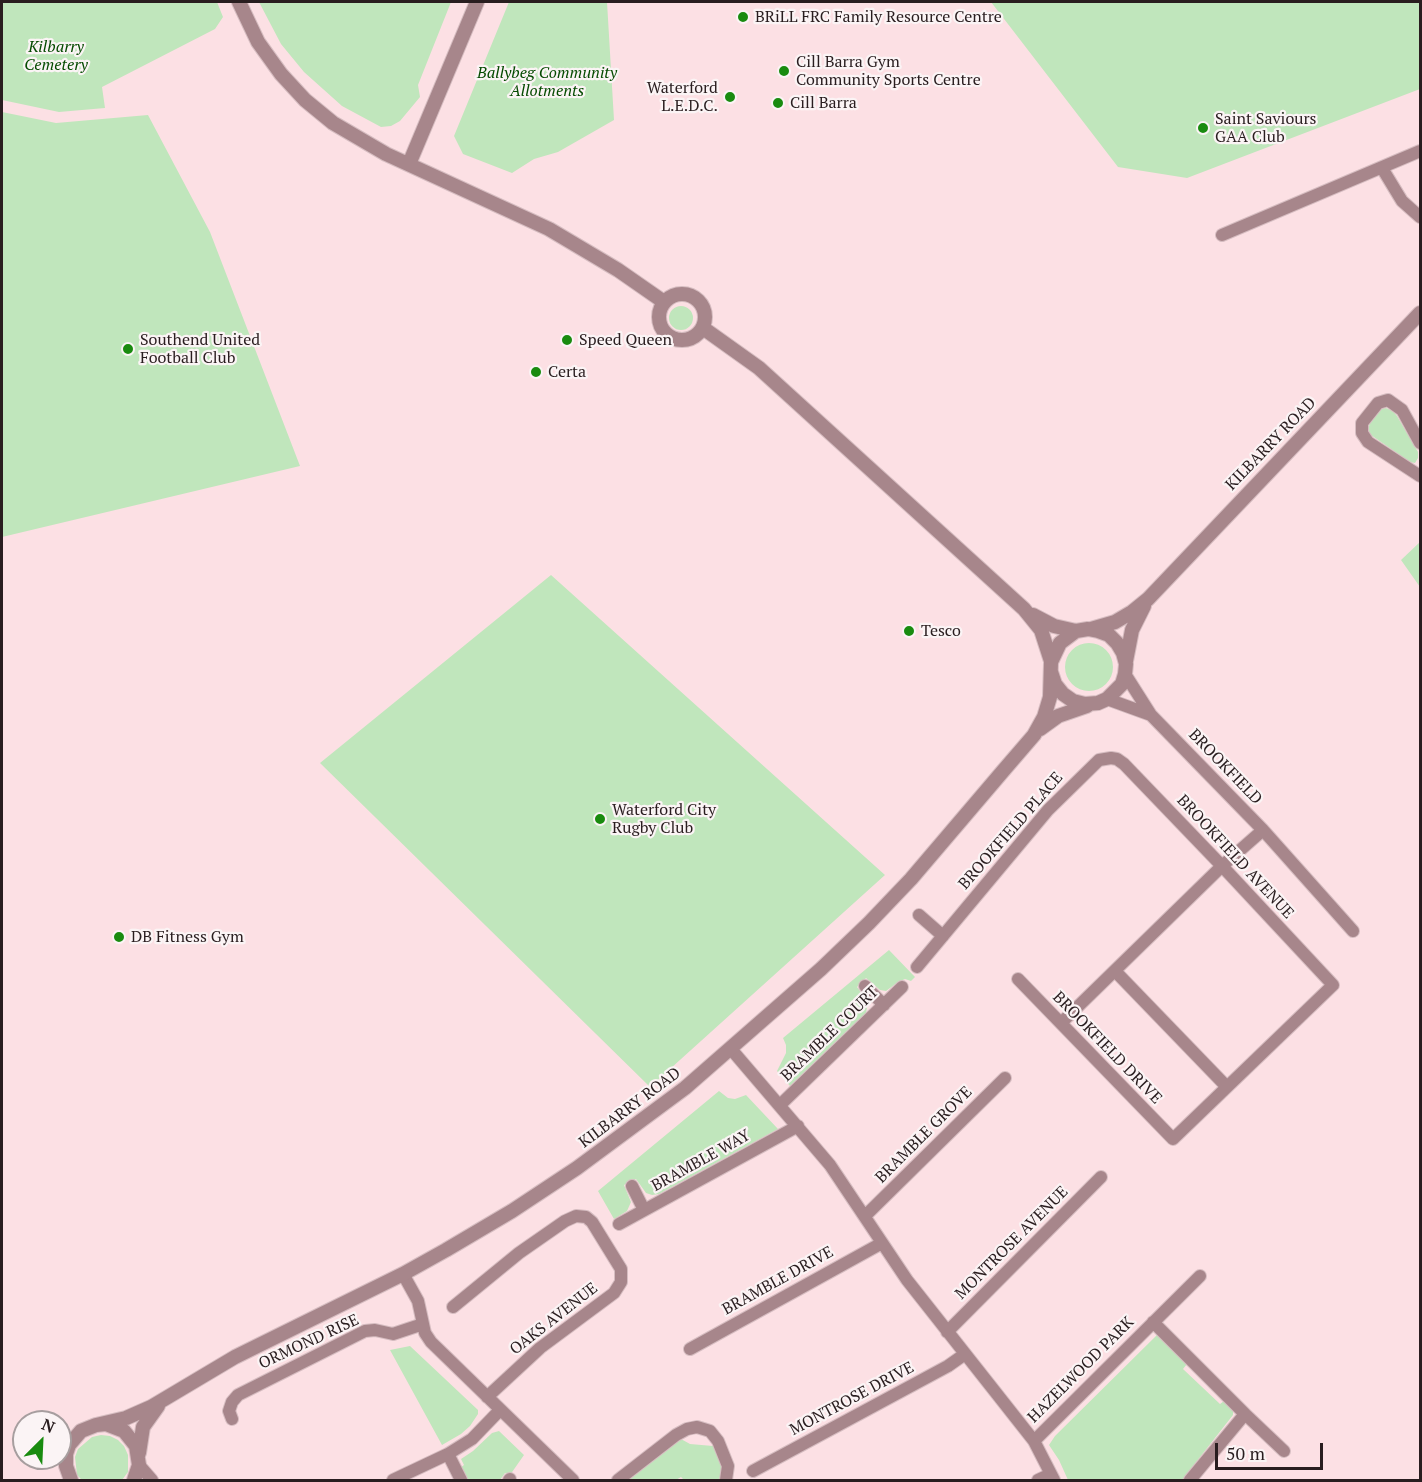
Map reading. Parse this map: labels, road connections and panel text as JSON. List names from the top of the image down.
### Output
{
  "streets": {
    "street": [
      "KILBARRY ROAD",
      "BROOKFIELD",
      "BROOKFIELD PLACE",
      "BROOKFIELD AVENUE",
      "BRAMBLE COURT",
      "BROOKFIELD DRIVE",
      "BRAMBLE GROVE",
      "BRAMBLE WAY",
      "MONTROSE AVENUE",
      "BRAMBLE DRIVE",
      "OAKS AVENUE",
      "ORMOND RISE",
      "HAZELWOOD PARK",
      "MONTROSE DRIVE"
    ]
  },
  "crossings": [
    ["KILBARRY ROAD", "BROOKFIELD"],
    ["BROOKFIELD", "BROOKFIELD AVENUE"],
    ["BROOKFIELD", "BROOKFIELD DRIVE"],
    ["BROOKFIELD PLACE", "BROOKFIELD AVENUE"],
    ["BROOKFIELD AVENUE", "BROOKFIELD DRIVE"]
  ],
  "parks": ["Kilbarry Cemetery", "Ballybeg Community Allotments"],
  "places": [
    "BRiLL FRC Family Resource Centre",
    "Cill Barra Gym Community Sports Centre",
    "Waterford L.E.D.C.",
    "Cill Barra",
    "Saint Saviours GAA Club",
    "Speed Queen",
    "Southend United Football Club",
    "Certa",
    "Tesco",
    "Waterford City Rugby Club",
    "DB Fitness Gym"
  ],
  "scale_bar": "50 m",
  "north": "top right"
}
